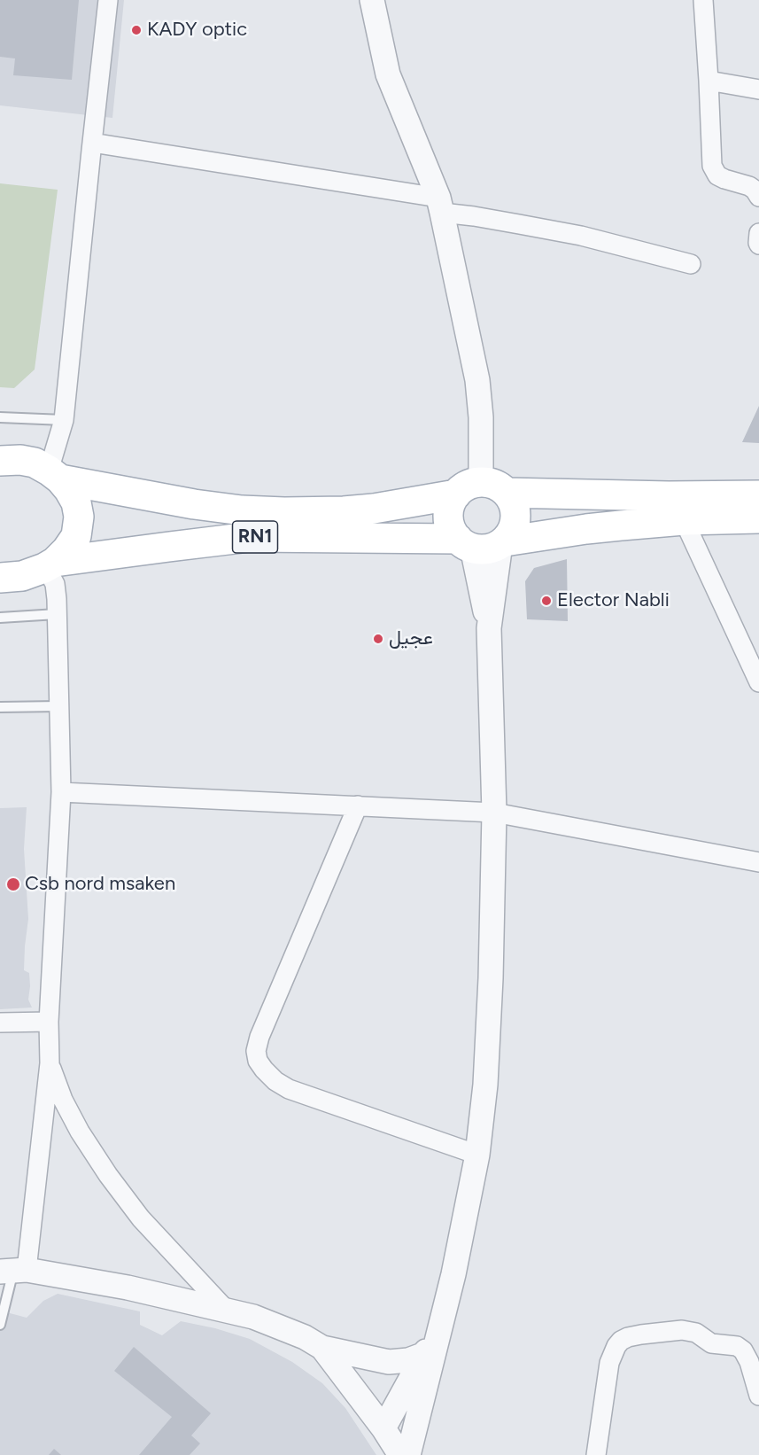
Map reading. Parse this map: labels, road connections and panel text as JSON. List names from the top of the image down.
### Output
{
  "streets": {
    "main road": ["RN1"]
  },
  "places": [
    "KADY optic",
    "Elector Nabli",
    "عجيل",
    "Csb nord msaken"
  ]
}
